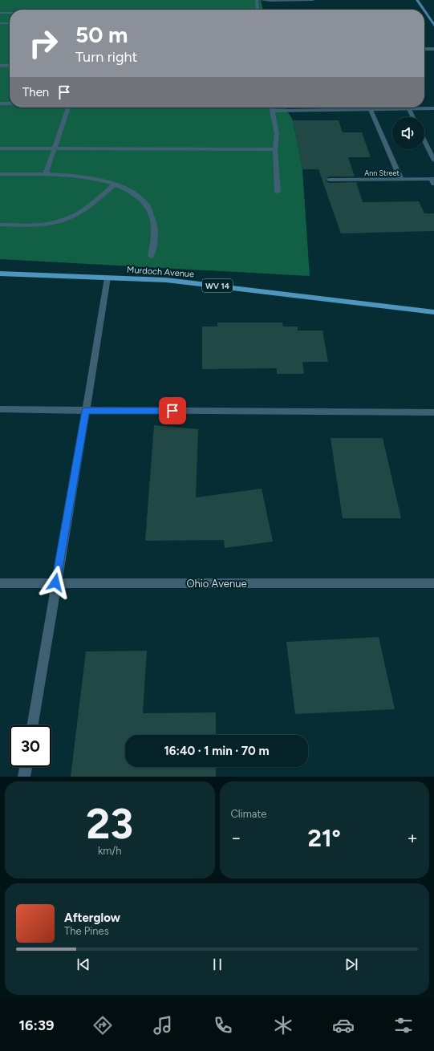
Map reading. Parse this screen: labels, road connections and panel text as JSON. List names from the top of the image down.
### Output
{
  "streets": {
    "main road": ["Murdoch Avenue", "WV 14"],
    "street": ["Ann Street", "Ohio Avenue"]
  },
  "page": {
    "turn": ["50 m", "Turn right"],
    "then": "Then",
    "limit": "30",
    "trip": "16:40 · 1 min · 70 m",
    "tile": [
      ["23", "km/h"],
      "Climate"
    ],
    "heat": ["−", "21°", "+"],
    "song": ["Afterglow", "The Pines"],
    "tabs": "16:39"
  }
}
